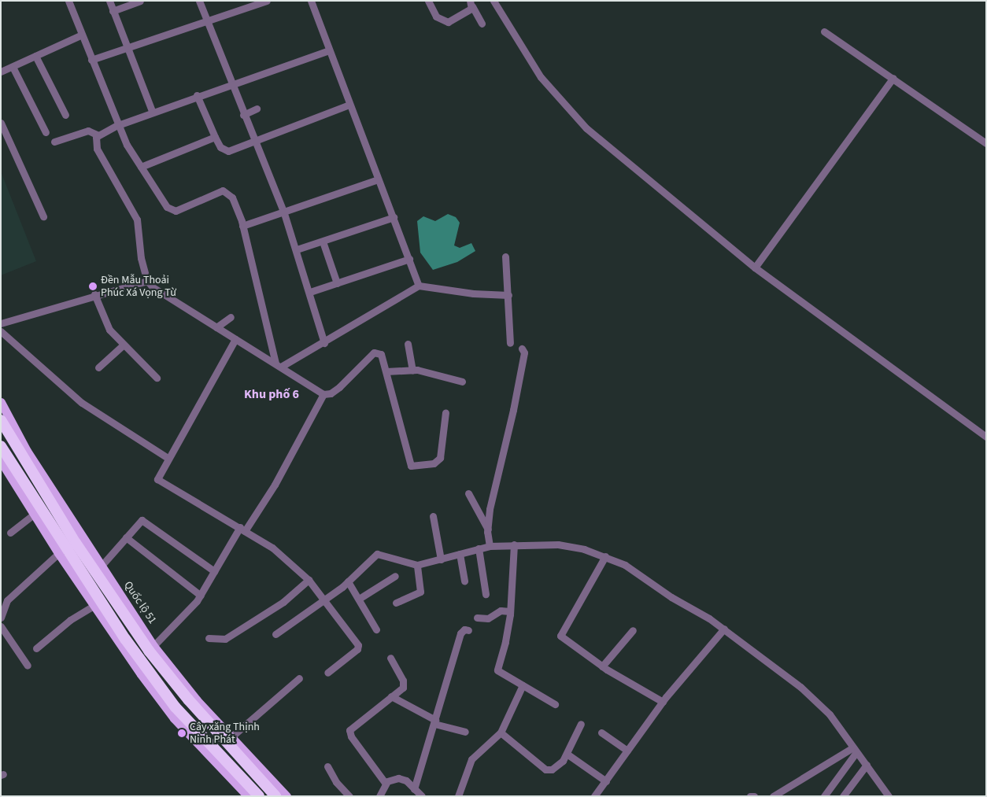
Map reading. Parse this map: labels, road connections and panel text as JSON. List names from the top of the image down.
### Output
{
  "streets": {
    "highway": ["Quốc lộ 51"]
  },
  "districts": ["Khu phố 6"],
  "places": ["Đền Mẫu Thoải Phúc Xá Vọng Từ", "Cây xăng Thịnh Ninh Phát"]
}
